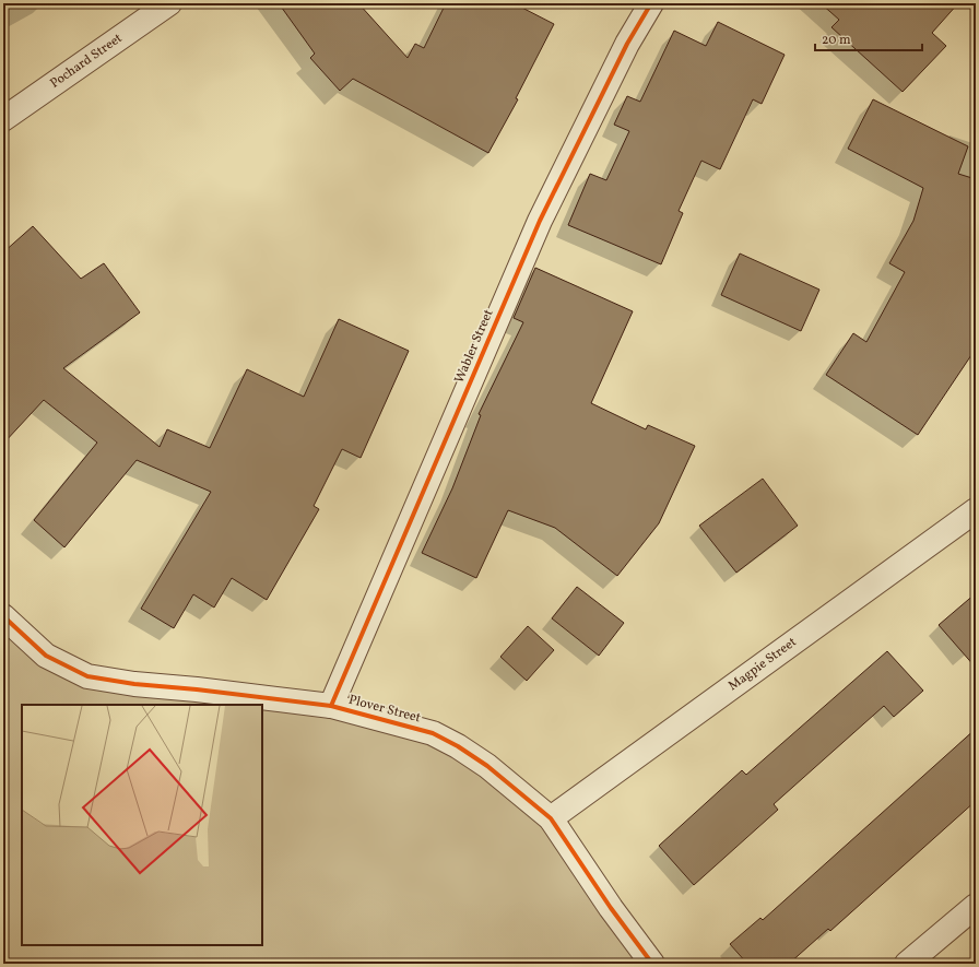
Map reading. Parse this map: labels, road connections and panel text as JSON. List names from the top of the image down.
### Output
{
  "streets": {
    "street": [
      "Pochard Street",
      "Wabler Street",
      "Magpie Street",
      "Plover Street"
    ]
  },
  "crossings": [
    ["Wabler Street", "Plover Street"],
    ["Magpie Street", "Plover Street"]
  ],
  "scale_bar": "20 m"
}
